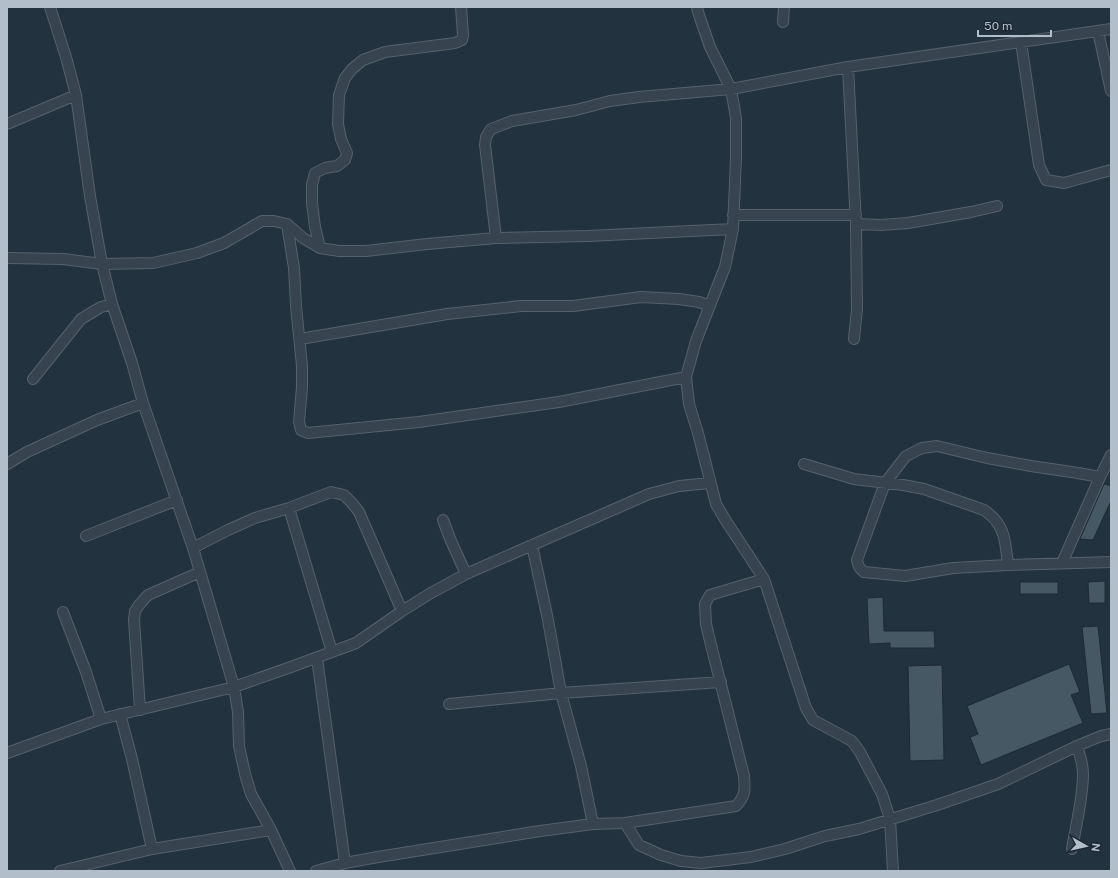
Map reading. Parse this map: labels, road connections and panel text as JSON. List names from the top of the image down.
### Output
{
  "scale_bar": "50 m",
  "north": "right"
}
